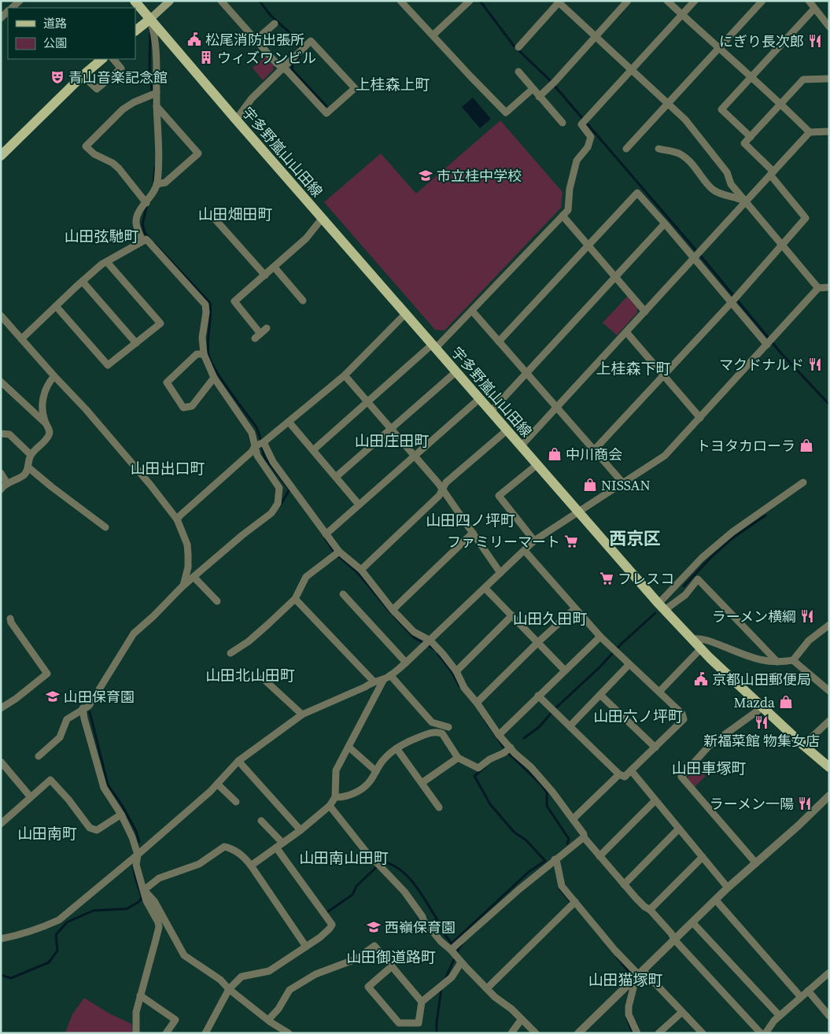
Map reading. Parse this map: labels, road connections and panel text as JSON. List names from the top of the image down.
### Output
{
  "streets": {
    "main road": ["宇多野嵐山山田線"]
  },
  "districts": [
    "上桂森上町",
    "山田畑田町",
    "山田弦馳町",
    "上桂森下町",
    "山田庄田町",
    "山田出口町",
    "山田四ノ坪町",
    "西京区",
    "山田久田町",
    "山田北山田町",
    "山田六ノ坪町",
    "山田車塚町",
    "山田南町",
    "山田南山田町",
    "山田御道路町",
    "山田猫塚町"
  ],
  "places": {
    "public building": ["松尾消防出張所", "京都山田郵便局"],
    "restaurant": [
      "にぎり長次郎",
      "マクドナルド",
      "ラーメン横綱",
      "新福菜館 物集女店",
      "ラーメン一陽"
    ],
    "building": ["ウィズワンビル"],
    "theatre": ["青山音楽記念館"],
    "school or university": ["市立桂中学校", "山田保育園", "西嶺保育園"],
    "shop": [
      "トヨタカローラ",
      "中川商会",
      "NISSAN",
      "Mazda"
    ],
    "supermarket": ["ファミリーマート", "フレスコ"]
  },
  "legend": ["道路", "公園"]
}
